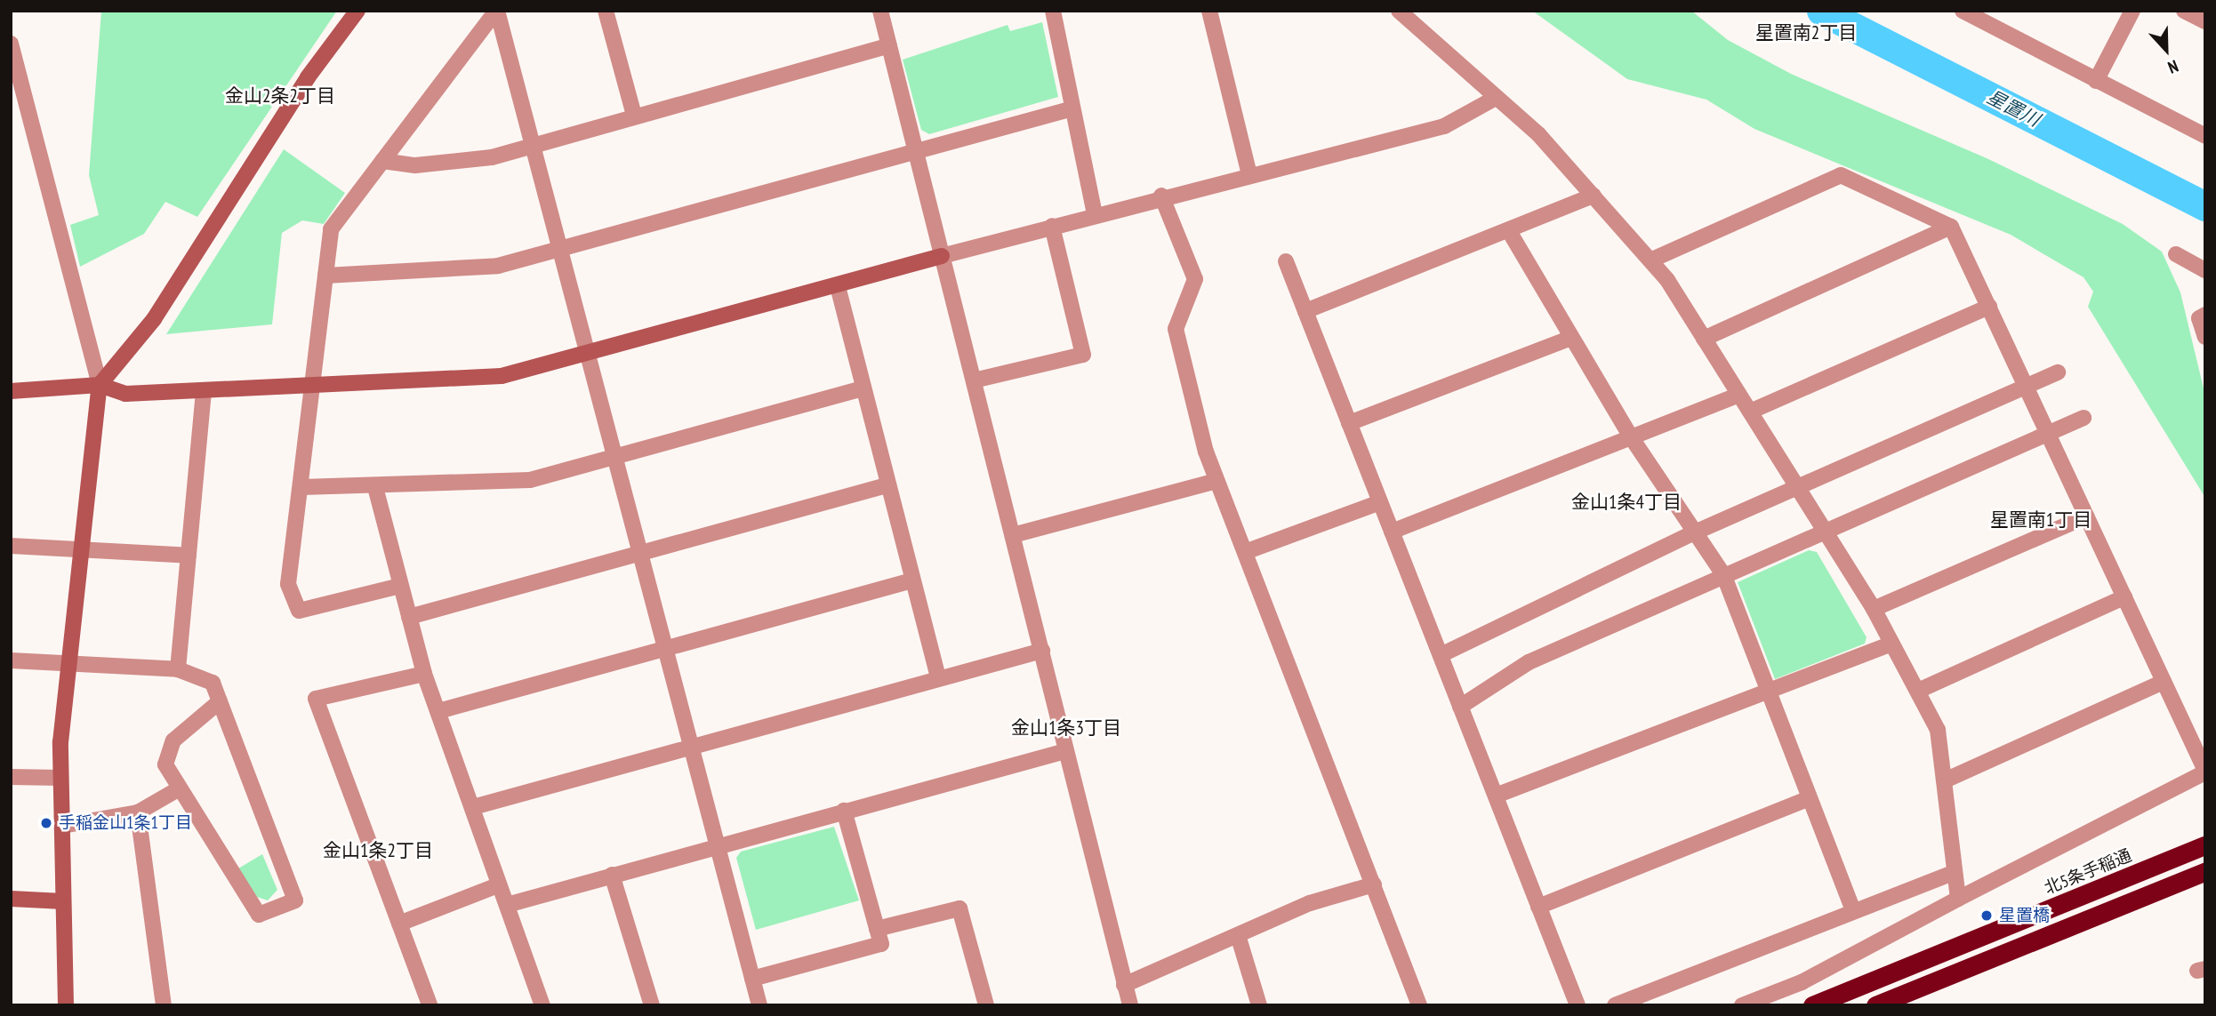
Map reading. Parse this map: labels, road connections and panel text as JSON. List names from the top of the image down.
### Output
{
  "streets": {
    "highway": ["北5条手稲通"]
  },
  "districts": [
    "星置南2丁目",
    "金山2条2丁目",
    "金山1条4丁目",
    "星置南1丁目",
    "金山1条3丁目",
    "金山1条2丁目"
  ],
  "water": ["星置川"],
  "places": ["手稲金山1条1丁目", "星置橋"],
  "north": "bottom"
}
